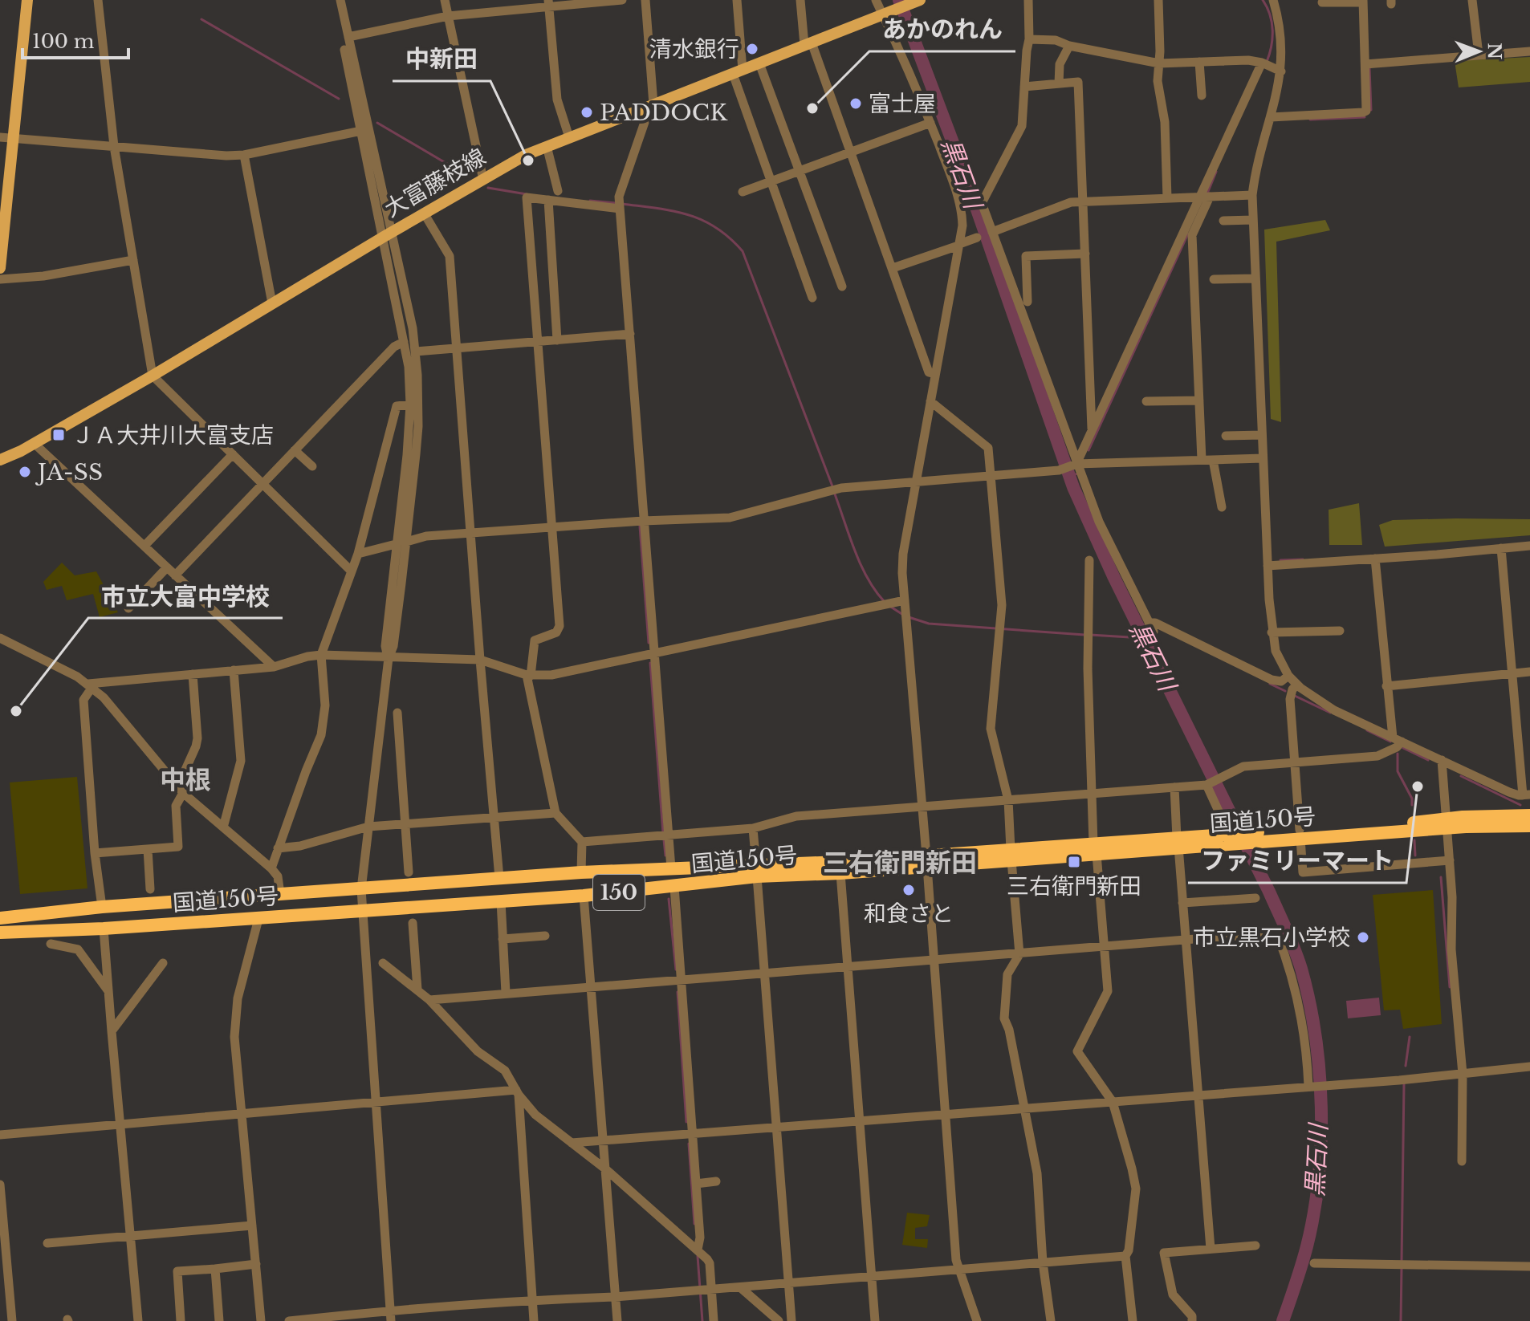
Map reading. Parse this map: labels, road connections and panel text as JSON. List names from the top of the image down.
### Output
{
  "streets": {
    "highway": ["国道150号", "150"],
    "main road": ["大富藤枝線"]
  },
  "districts": ["中根", "三右衛門新田"],
  "water": ["黒石川"],
  "places": {
    "other": [
      "清水銀行",
      "富士屋",
      "あかのれん",
      "PADDOCK",
      "中新田",
      "JA-SS",
      "市立大富中学校",
      "ファミリーマート",
      "和食さと",
      "市立黒石小学校"
    ],
    "transit": ["ＪＡ大井川大富支店", "三右衛門新田"]
  },
  "scale_bar": "100 m",
  "north": "right"
}
